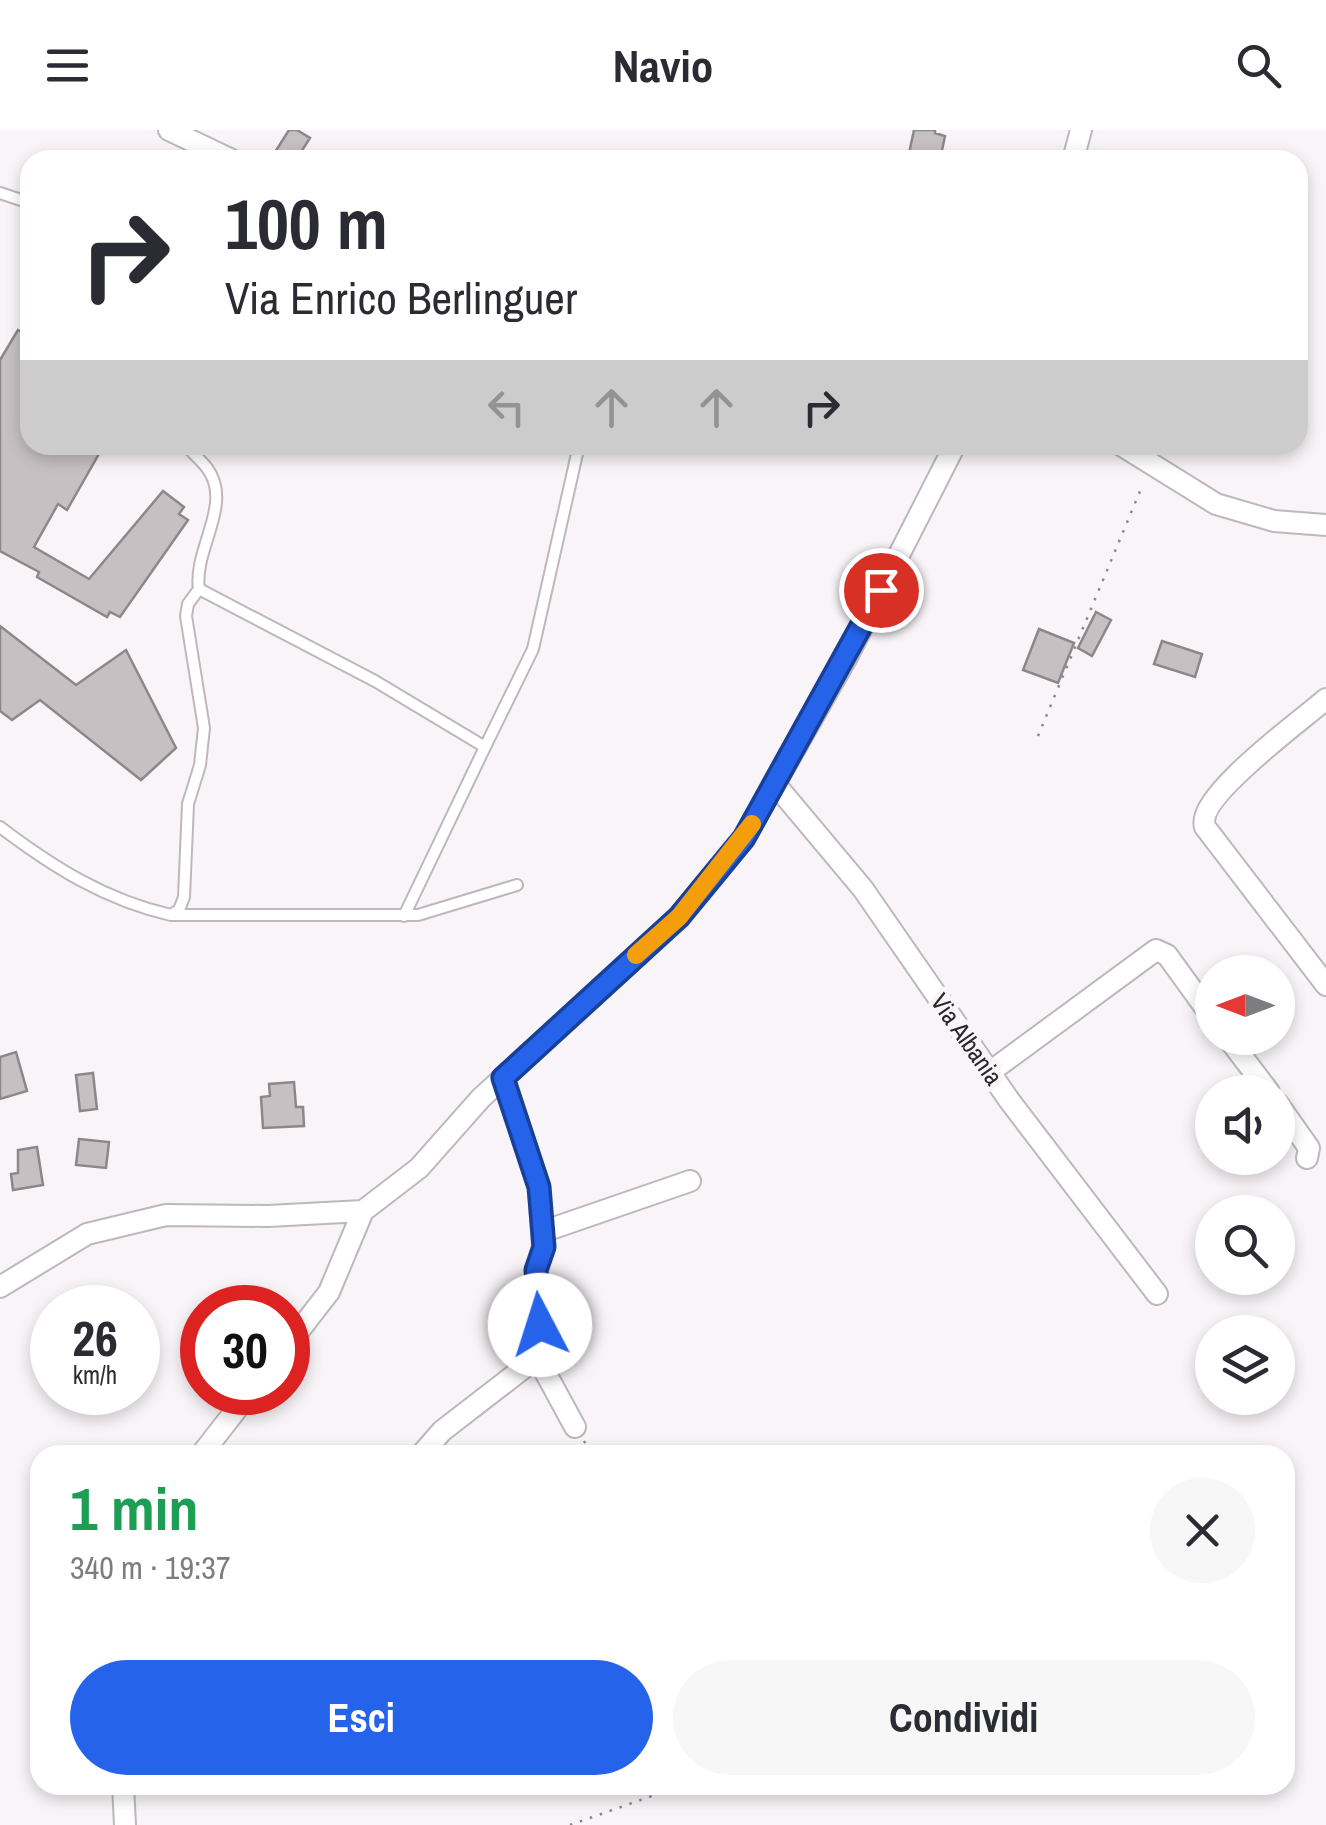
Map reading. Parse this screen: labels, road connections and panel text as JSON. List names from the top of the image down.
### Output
{
  "streets": {
    "street": ["Via Albania"]
  },
  "north": "left",
  "page": {
    "header": "Navio",
    "turn": ["100 m", "Via Enrico Berlinguer"],
    "speed": "26 km/h",
    "limit": "30",
    "heading": ["1 min", "340 m · 19:37"],
    "buttons": ["Esci", "Condividi"]
  }
}
